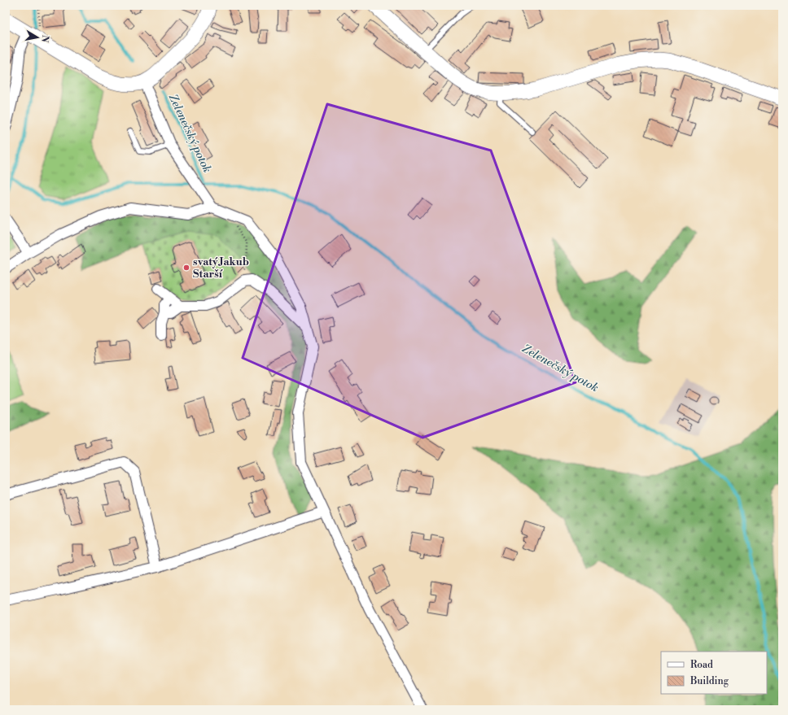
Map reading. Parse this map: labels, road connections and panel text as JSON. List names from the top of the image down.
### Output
{
  "water": ["Zelenečský potok"],
  "places": ["svatý Jakub Starší"],
  "legend": ["Road", "Building"],
  "north": "right"
}
